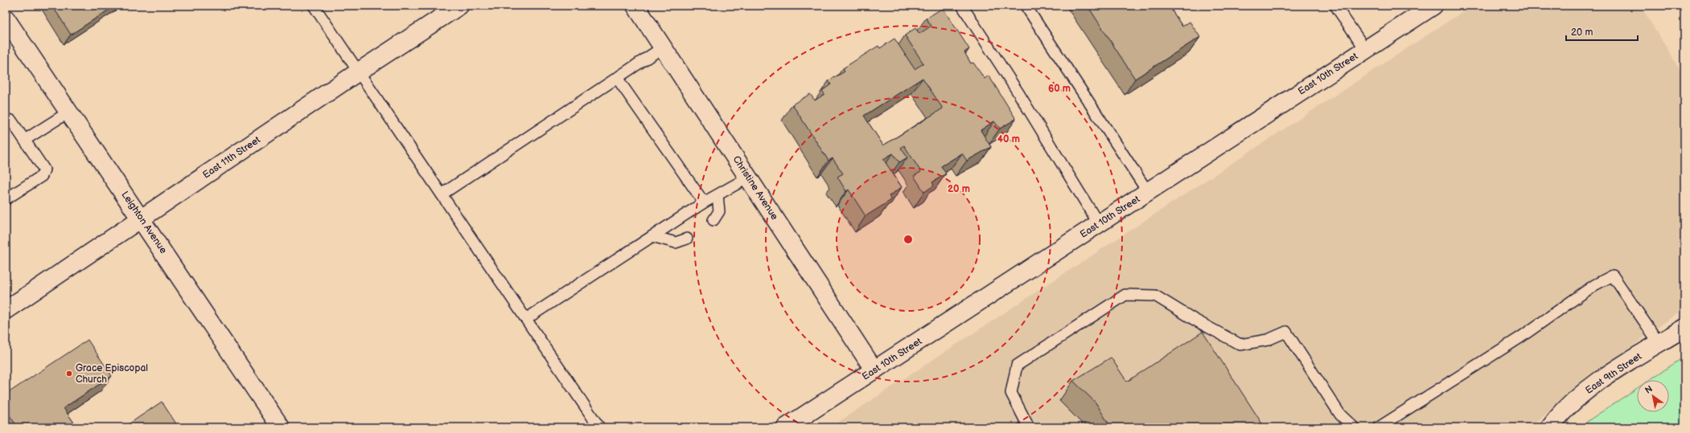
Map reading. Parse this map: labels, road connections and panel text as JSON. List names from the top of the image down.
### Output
{
  "streets": {
    "street": [
      "East 10th Street",
      "East 11th Street",
      "Christine Avenue",
      "Leighton Avenue",
      "East 9th Street"
    ]
  },
  "crossings": [
    ["East 10th Street", "Christine Avenue"],
    ["East 11th Street", "Leighton Avenue"]
  ],
  "places": ["Grace Episcopal Church"],
  "scale_bar": "20 m",
  "north": "top left",
  "rings": ["60 m", "40 m", "20 m"]
}
